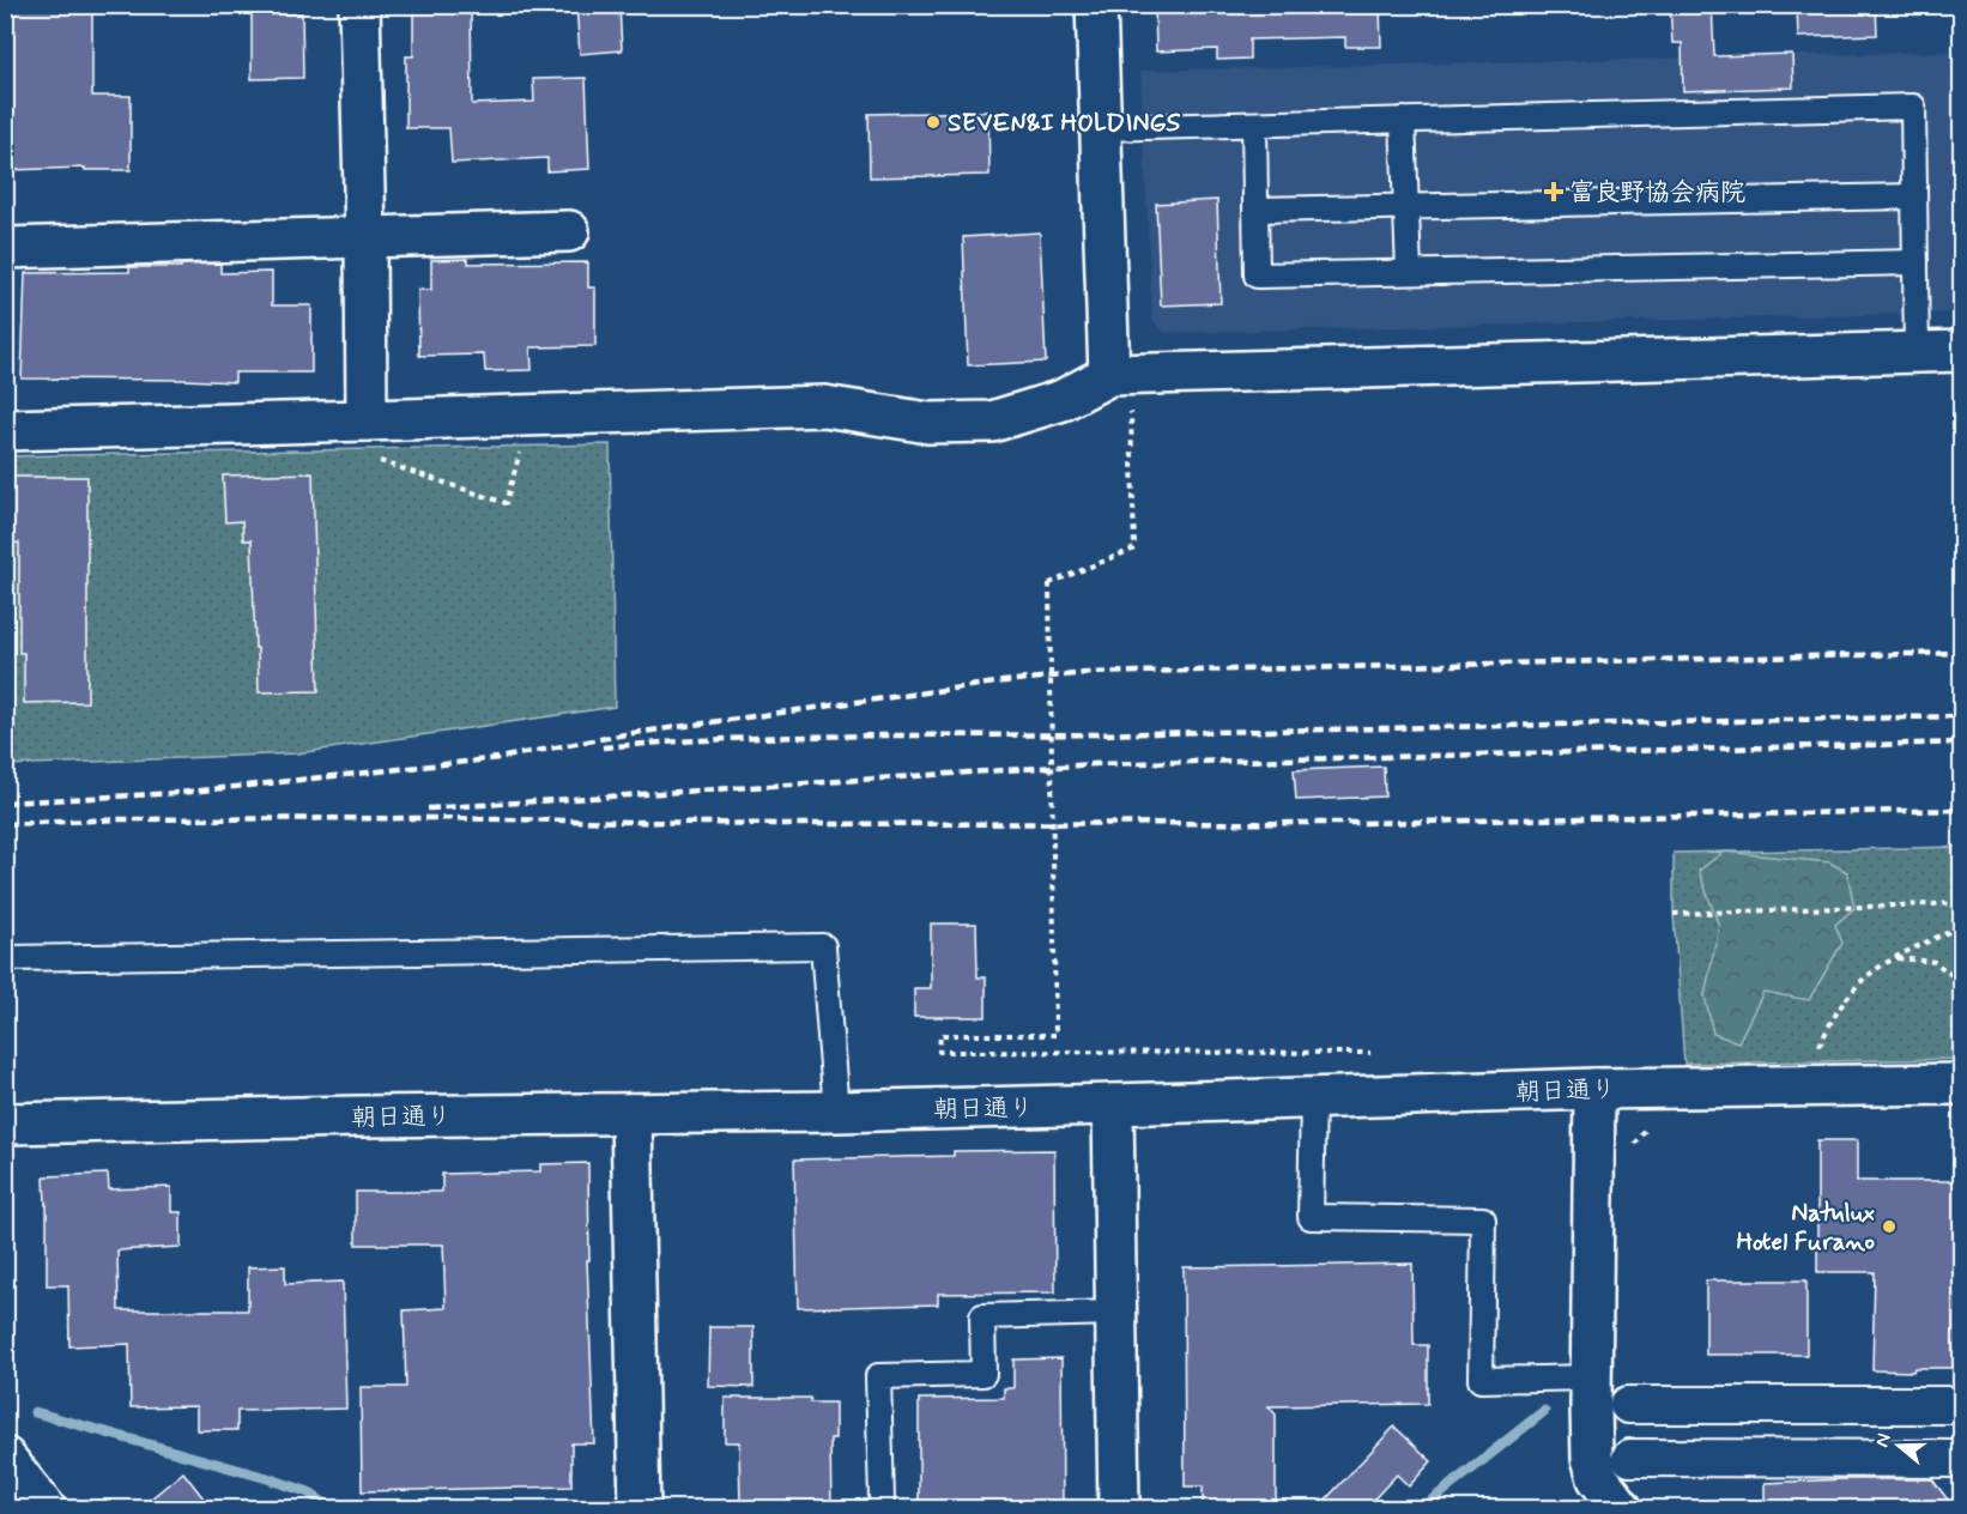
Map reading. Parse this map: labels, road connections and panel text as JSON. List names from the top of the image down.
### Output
{
  "streets": {
    "street": ["朝日通り"]
  },
  "places": {
    "other": ["SEVEN&I HOLDINGS", "Natulux Hotel Furano"],
    "health": ["富良野協会病院"]
  },
  "north": "left"
}
